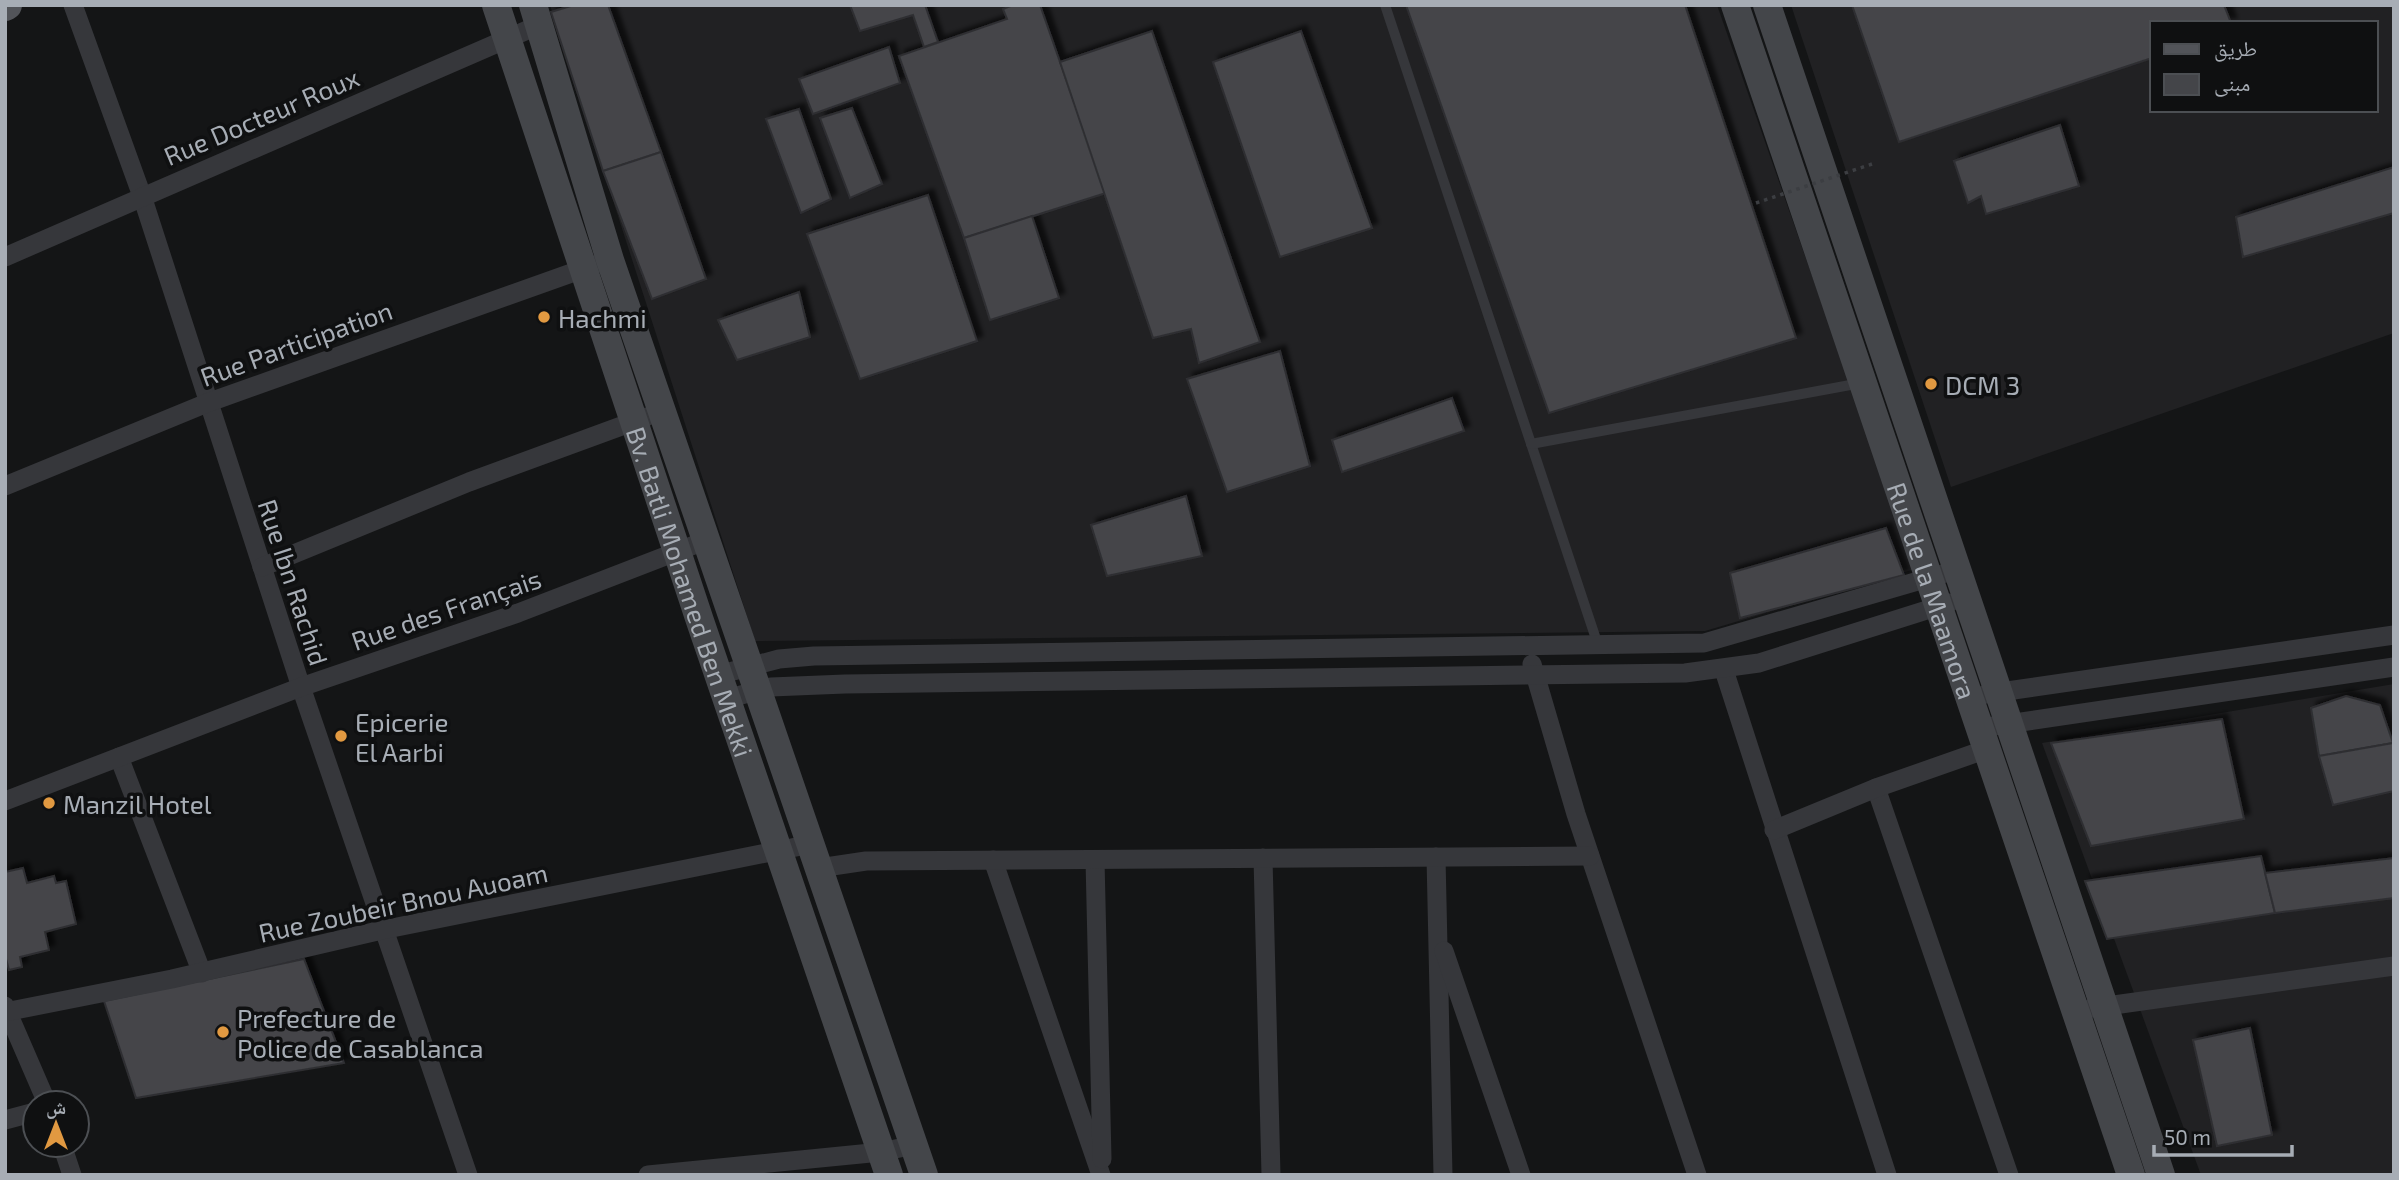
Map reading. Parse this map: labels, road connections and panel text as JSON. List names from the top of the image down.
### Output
{
  "streets": {
    "street": [
      "Rue Docteur Roux",
      "Rue Participation",
      "Rue Ibn Rachid",
      "Bv. Batli Mohamed Ben Mekki",
      "Rue de la Maamora",
      "Rue des Français",
      "Rue Zoubeir Bnou Auoam"
    ]
  },
  "crossings": [
    ["Rue Docteur Roux", "Rue Ibn Rachid"],
    ["Rue Docteur Roux", "Bv. Batli Mohamed Ben Mekki"],
    ["Rue Participation", "Rue Ibn Rachid"],
    ["Rue Participation", "Bv. Batli Mohamed Ben Mekki"],
    ["Rue Ibn Rachid", "Rue des Français"],
    ["Rue Ibn Rachid", "Rue Zoubeir Bnou Auoam"],
    ["Bv. Batli Mohamed Ben Mekki", "Rue des Français"],
    ["Bv. Batli Mohamed Ben Mekki", "Rue Zoubeir Bnou Auoam"]
  ],
  "places": [
    "Hachmi",
    "DCM 3",
    "Epicerie El Aarbi",
    "Manzil Hotel",
    "Prefecture de Police de Casablanca"
  ],
  "legend": ["طريق", "مبنى"],
  "scale_bar": "50 m",
  "north": "top"
}
